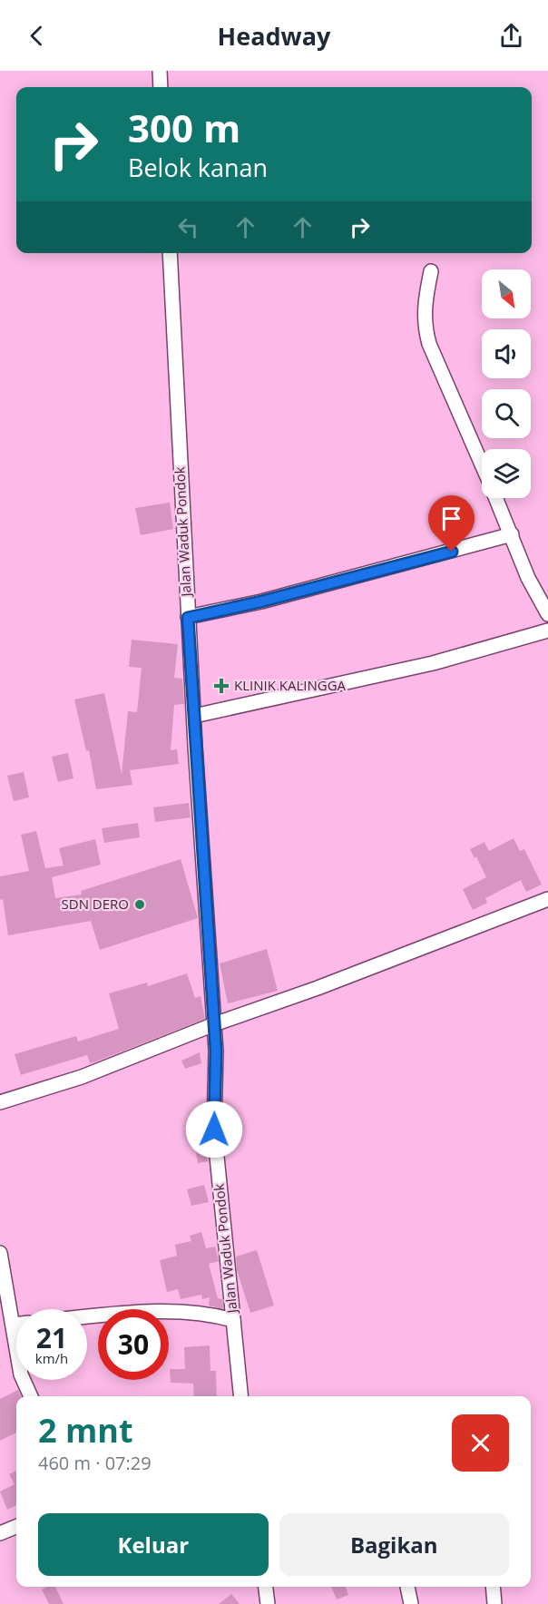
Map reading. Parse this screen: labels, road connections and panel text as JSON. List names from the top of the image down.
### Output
{
  "streets": {
    "street": ["Jalan Waduk Pondok"]
  },
  "places": {
    "health": ["KLINIK KALINGGA"],
    "other": ["SDN DERO"]
  },
  "north": "bottom right",
  "page": {
    "header": "Headway",
    "turn": ["300 m", "Belok kanan"],
    "speed": "21 km/h",
    "limit": "30",
    "heading": ["2 mnt", "460 m · 07:29"],
    "buttons": ["Keluar", "Bagikan"]
  }
}
